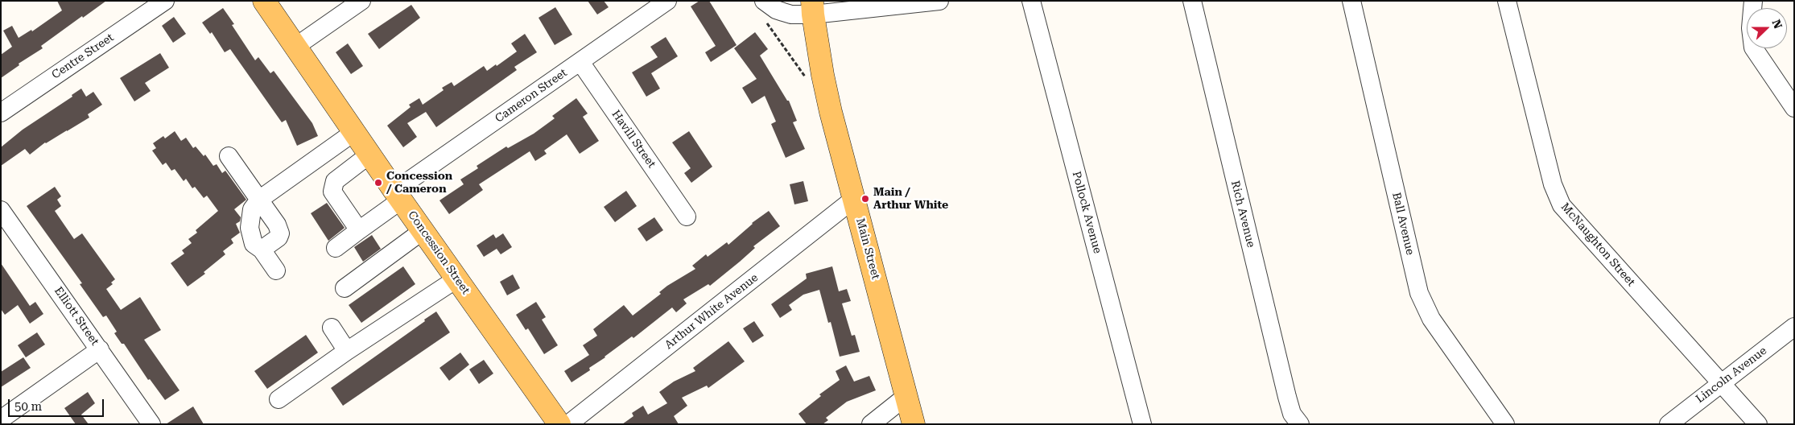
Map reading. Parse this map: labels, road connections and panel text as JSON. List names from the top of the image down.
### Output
{
  "streets": {
    "main road": ["Main Street", "Concession Street"],
    "street": [
      "Centre Street",
      "Cameron Street",
      "Havill Street",
      "Pollock Avenue",
      "Rich Avenue",
      "Ball Avenue",
      "McNaughton Street",
      "Arthur White Avenue",
      "Elliott Street",
      "Lincoln Avenue"
    ]
  },
  "crossings": [
    ["Cameron Street", "Havill Street"],
    ["Cameron Street", "Concession Street"],
    ["McNaughton Street", "Lincoln Avenue"],
    ["Main Street", "Arthur White Avenue"]
  ],
  "places": ["Concession / Cameron", "Main / Arthur White"],
  "scale_bar": "50 m",
  "north": "right"
}
